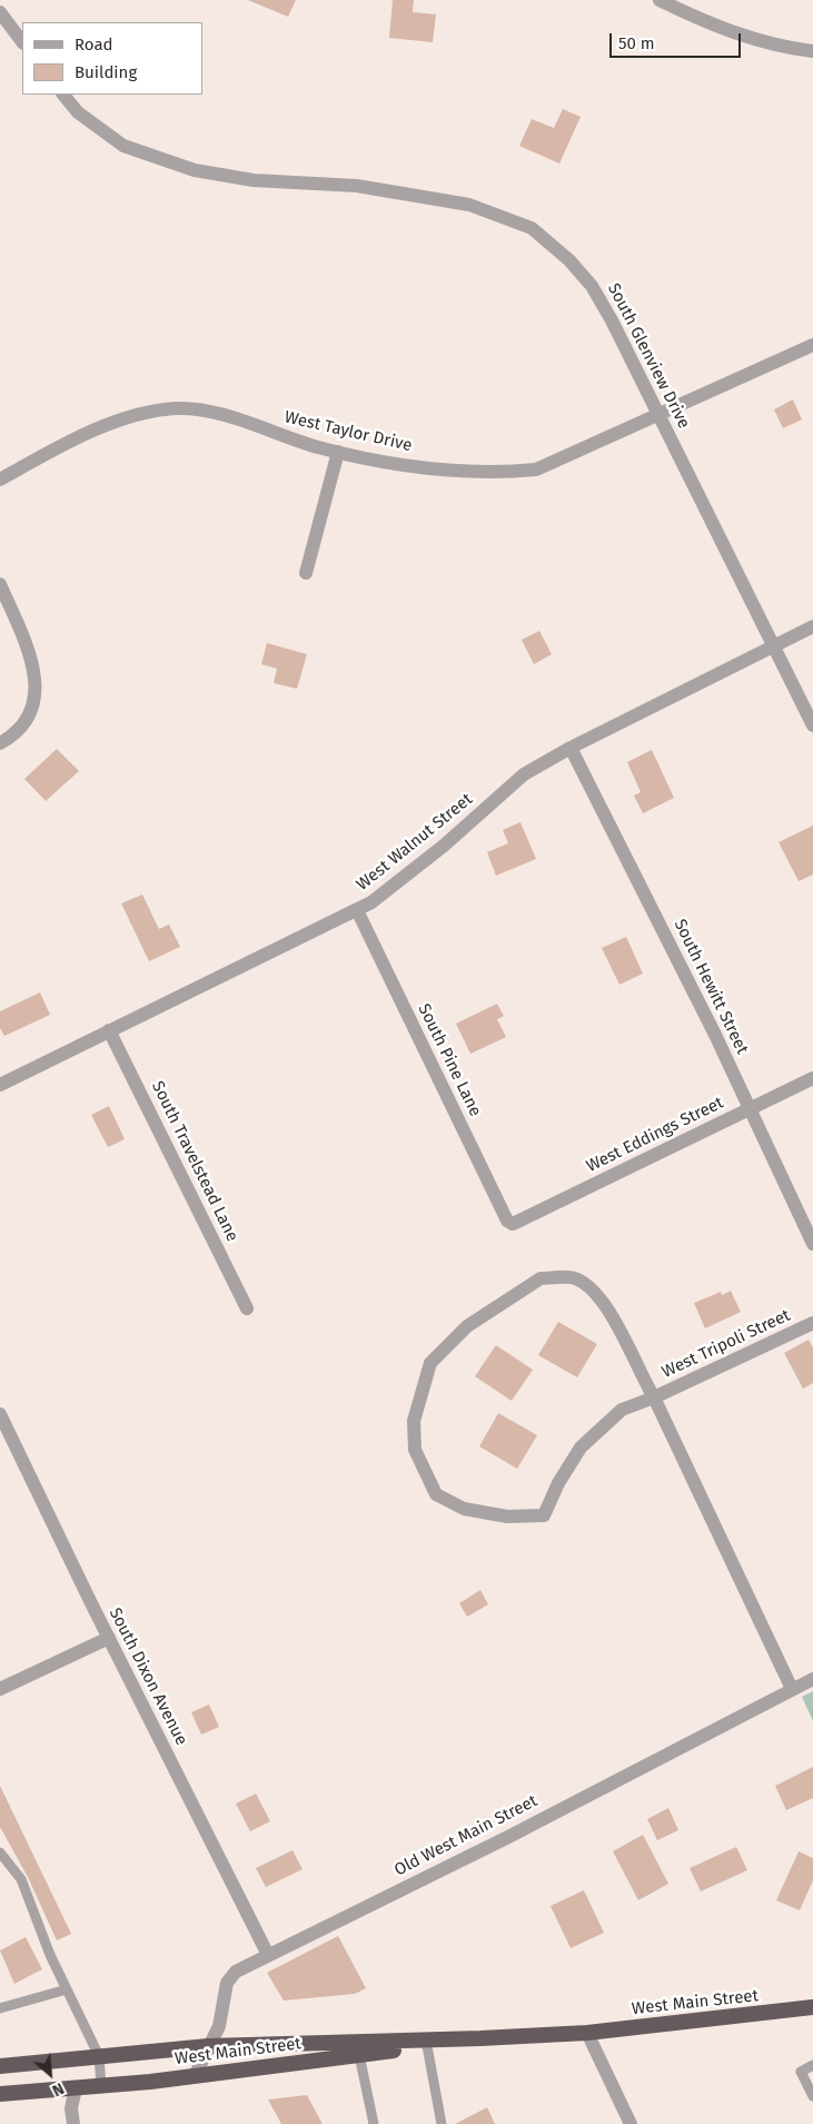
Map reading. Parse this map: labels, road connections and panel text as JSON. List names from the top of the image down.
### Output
{
  "streets": {
    "highway": ["West Main Street"],
    "street": [
      "South Glenview Drive",
      "West Taylor Drive",
      "West Walnut Street",
      "South Hewitt Street",
      "South Pine Lane",
      "West Eddings Street",
      "South Travelstead Lane",
      "West Tripoli Street",
      "South Dixon Avenue",
      "Old West Main Street"
    ]
  },
  "crossings": [
    ["South Glenview Drive", "West Taylor Drive"],
    ["South Glenview Drive", "West Walnut Street"],
    ["West Walnut Street", "South Hewitt Street"],
    ["West Walnut Street", "South Pine Lane"],
    ["West Walnut Street", "South Travelstead Lane"],
    ["South Hewitt Street", "West Eddings Street"],
    ["South Pine Lane", "West Eddings Street"],
    ["South Dixon Avenue", "Old West Main Street"],
    ["Old West Main Street", "West Main Street"]
  ],
  "legend": ["Road", "Building"],
  "scale_bar": "50 m",
  "north": "bottom right"
}
